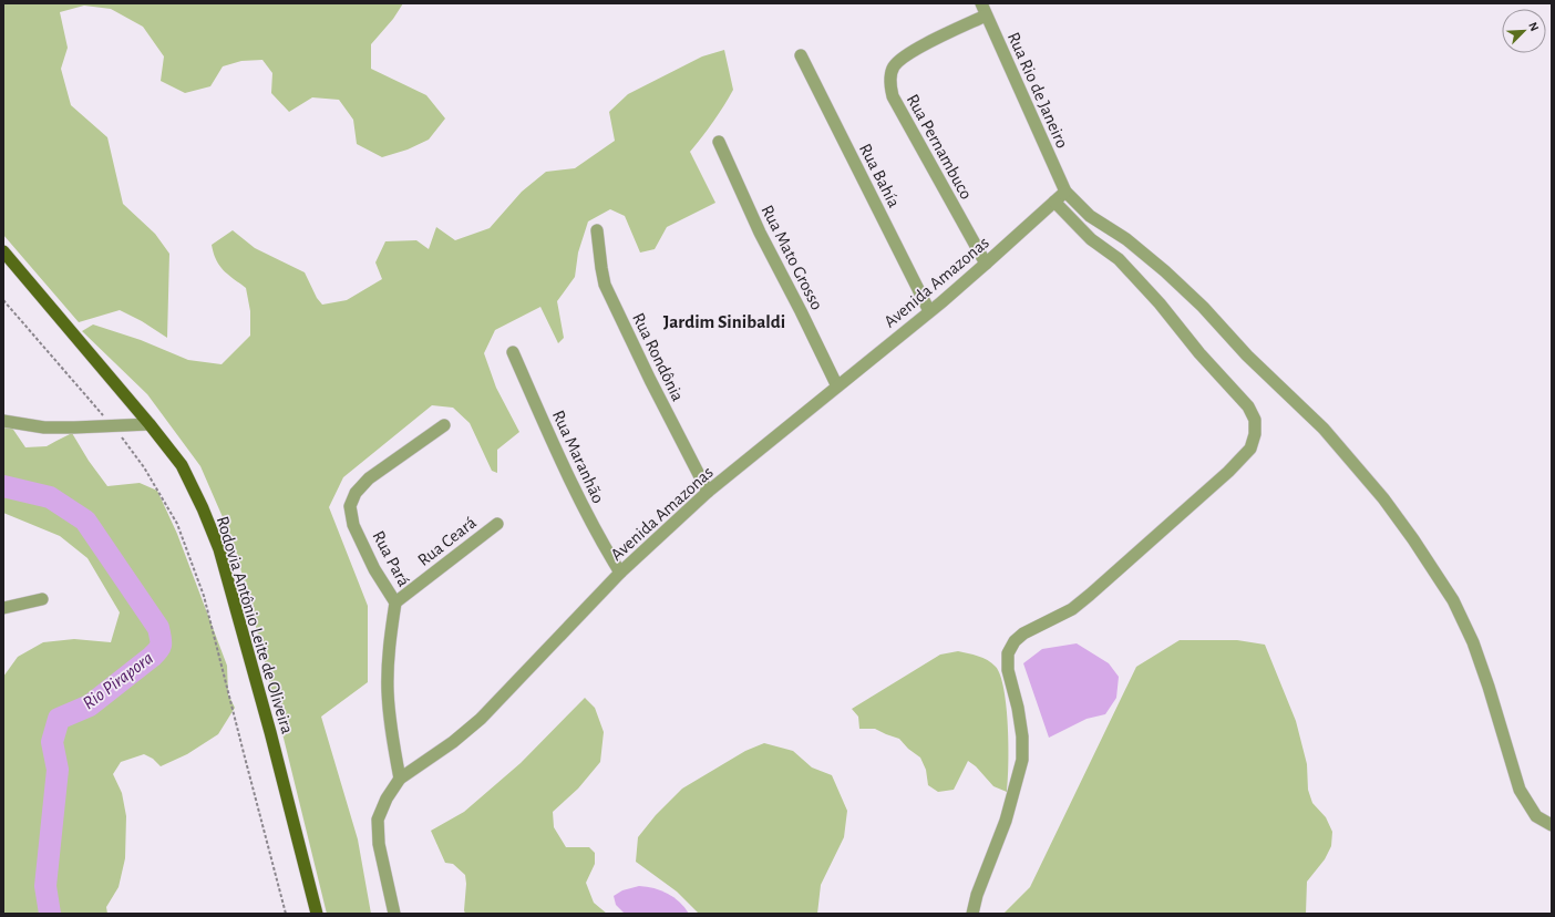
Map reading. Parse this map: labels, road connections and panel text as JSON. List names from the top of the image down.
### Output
{
  "streets": {
    "main road": ["Rodovia Antônio Leite de Oliveira"],
    "street": [
      "Rua Rio de Janeiro",
      "Rua Pernambuco",
      "Rua Bahía",
      "Rua Mato Grosso",
      "Avenida Amazonas",
      "Rua Rondônia",
      "Rua Maranhão",
      "Rua Ceará",
      "Rua Pará"
    ]
  },
  "crossings": [
    ["Rua Rio de Janeiro", "Rua Pernambuco"],
    ["Rua Rio de Janeiro", "Avenida Amazonas"],
    ["Rua Pernambuco", "Avenida Amazonas"],
    ["Rua Bahía", "Avenida Amazonas"],
    ["Rua Mato Grosso", "Avenida Amazonas"],
    ["Avenida Amazonas", "Rua Rondônia"],
    ["Avenida Amazonas", "Rua Maranhão"],
    ["Avenida Amazonas", "Rua Pará"],
    ["Rua Ceará", "Rua Pará"]
  ],
  "districts": ["Jardim Sinibaldi"],
  "water": ["Rio Pirapora"],
  "north": "top right"
}
